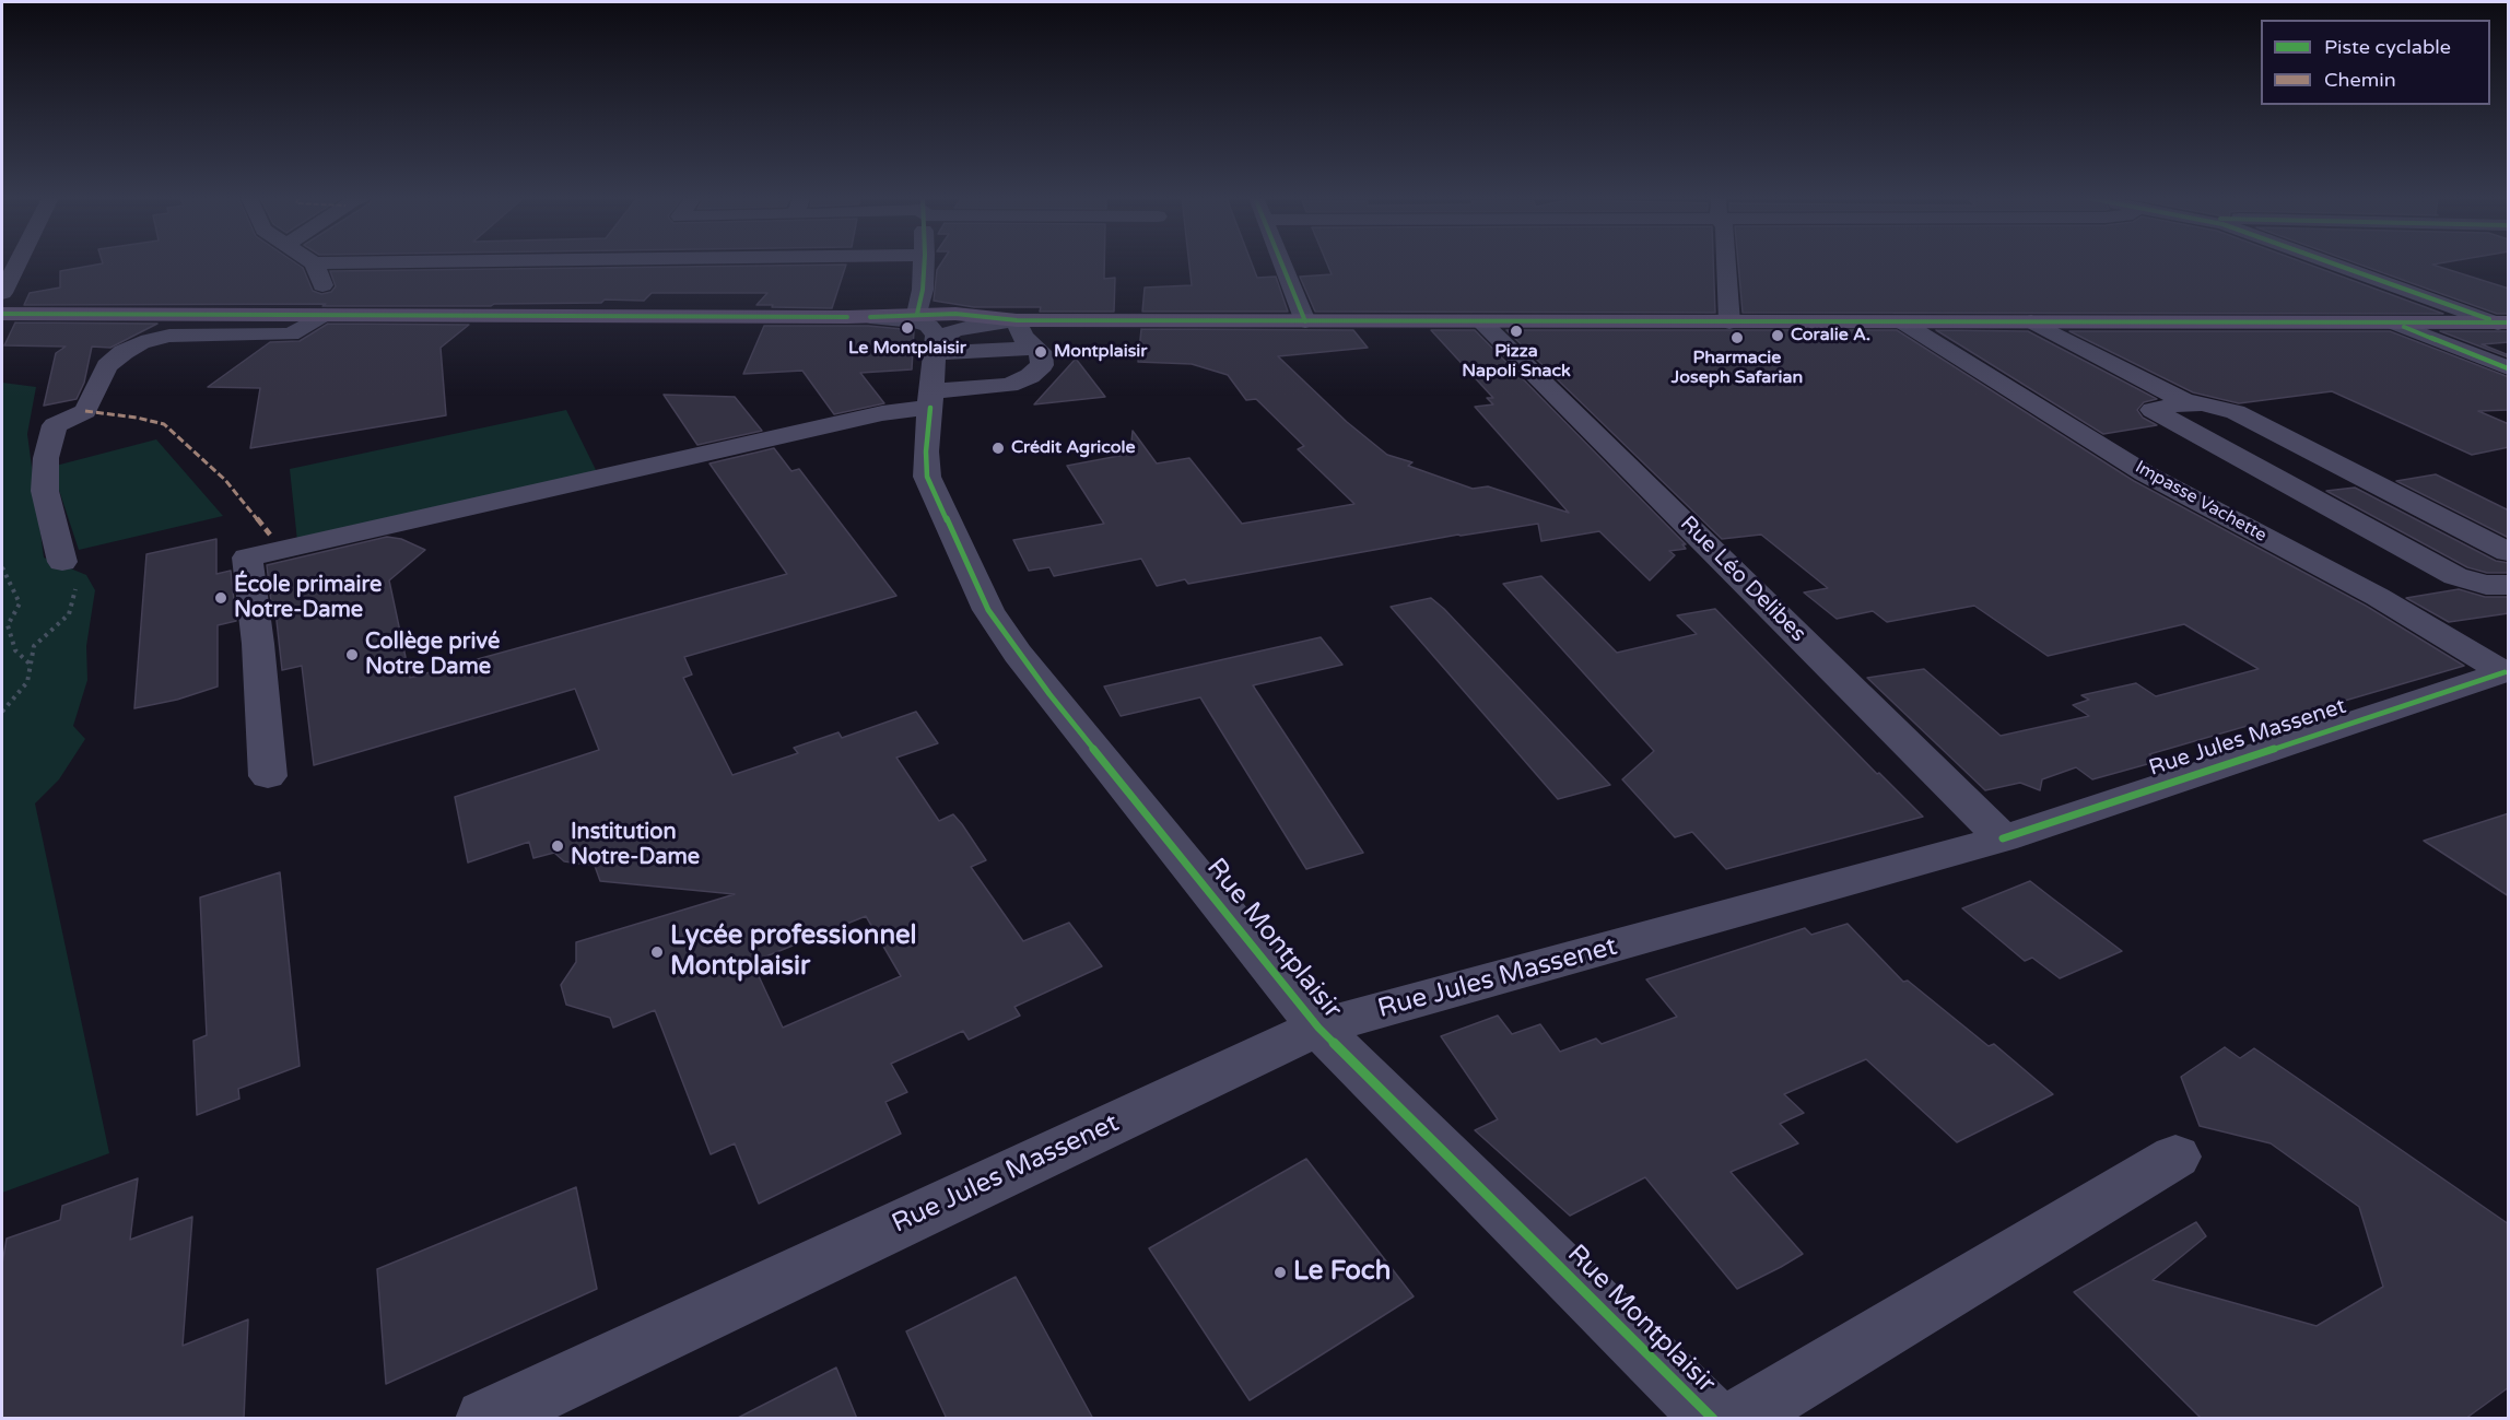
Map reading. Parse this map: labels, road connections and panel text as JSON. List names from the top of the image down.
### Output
{
  "streets": {
    "street": [
      "Impasse Vachette",
      "Rue Léo Delibes",
      "Rue Jules Massenet",
      "Rue Montplaisir"
    ]
  },
  "crossings": [
    ["Impasse Vachette", "Rue Jules Massenet"],
    ["Rue Léo Delibes", "Rue Jules Massenet"],
    ["Rue Jules Massenet", "Rue Montplaisir"]
  ],
  "places": [
    "Le Montplaisir",
    "Pizza Napoli Snack",
    "Coralie A.",
    "Pharmacie Joseph Safarian",
    "Montplaisir",
    "Crédit Agricole",
    "École primaire Notre-Dame",
    "Collège privé Notre Dame",
    "Institution Notre-Dame",
    "Lycée professionnel Montplaisir",
    "Le Foch"
  ],
  "legend": ["Piste cyclable", "Chemin"]
}
